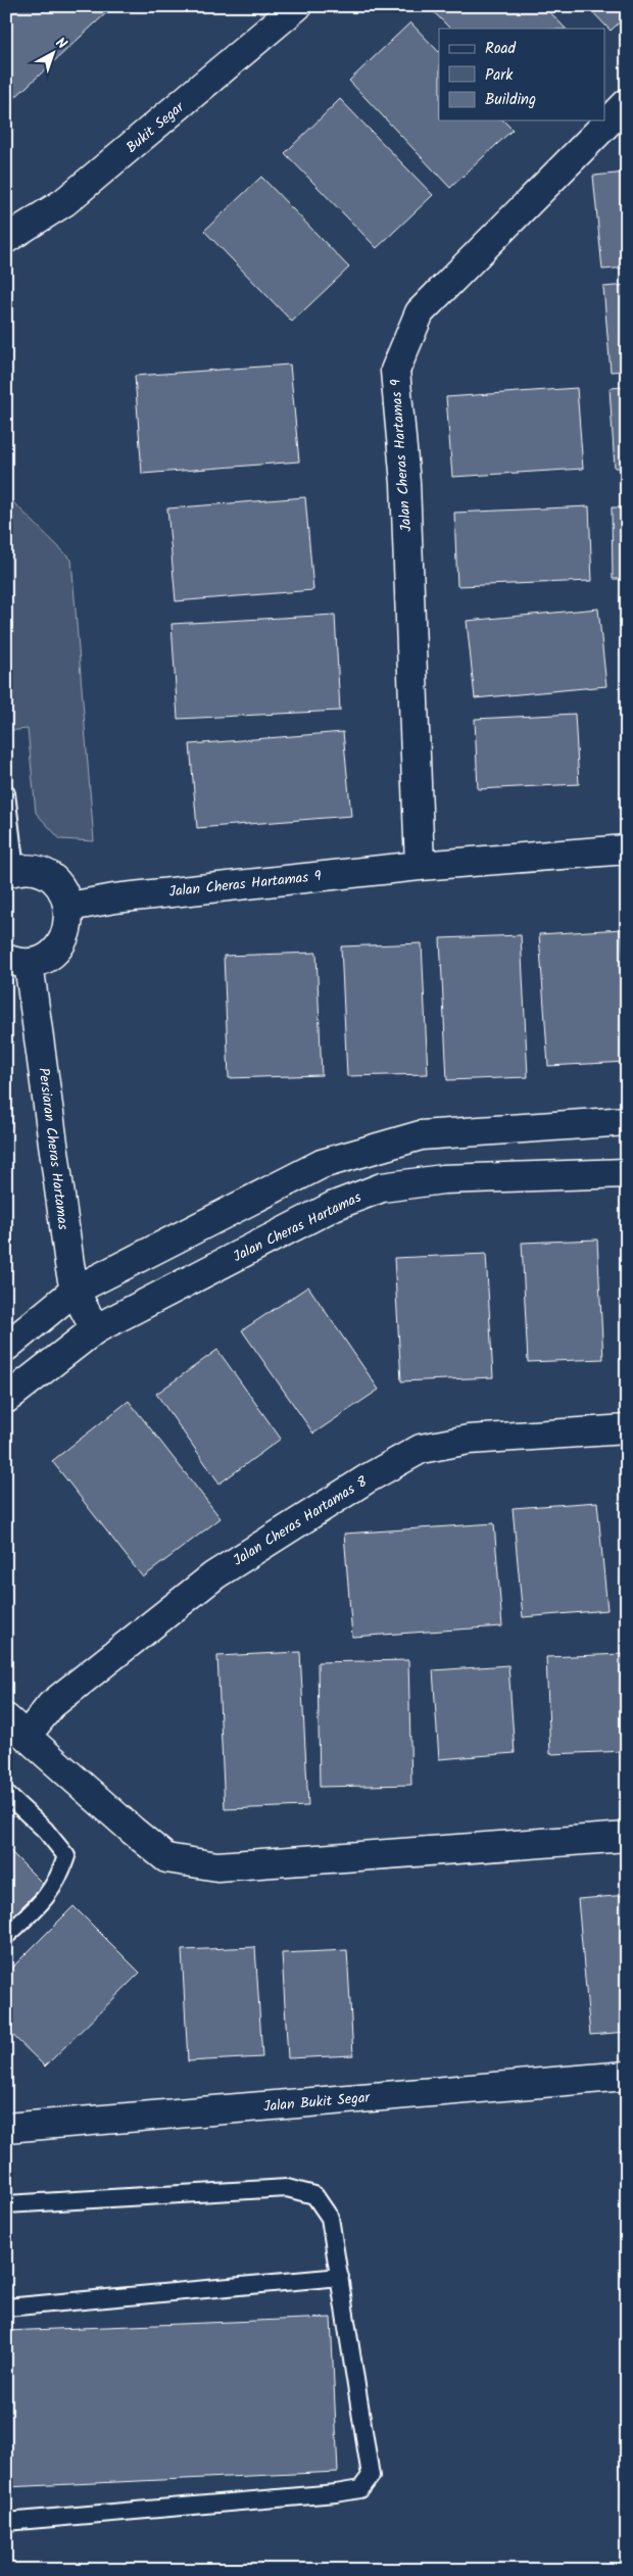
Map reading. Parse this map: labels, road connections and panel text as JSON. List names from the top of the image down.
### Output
{
  "streets": {
    "street": [
      "Bukit Segar",
      "Jalan Cheras Hartamas 9",
      "Persiaran Cheras Hartamas",
      "Jalan Cheras Hartamas",
      "Jalan Cheras Hartamas 8",
      "Jalan Bukit Segar"
    ]
  },
  "crossings": [
    ["Jalan Cheras Hartamas 9", "Persiaran Cheras Hartamas"],
    ["Persiaran Cheras Hartamas", "Jalan Cheras Hartamas"]
  ],
  "legend": ["Road", "Park", "Building"],
  "north": "top right"
}
